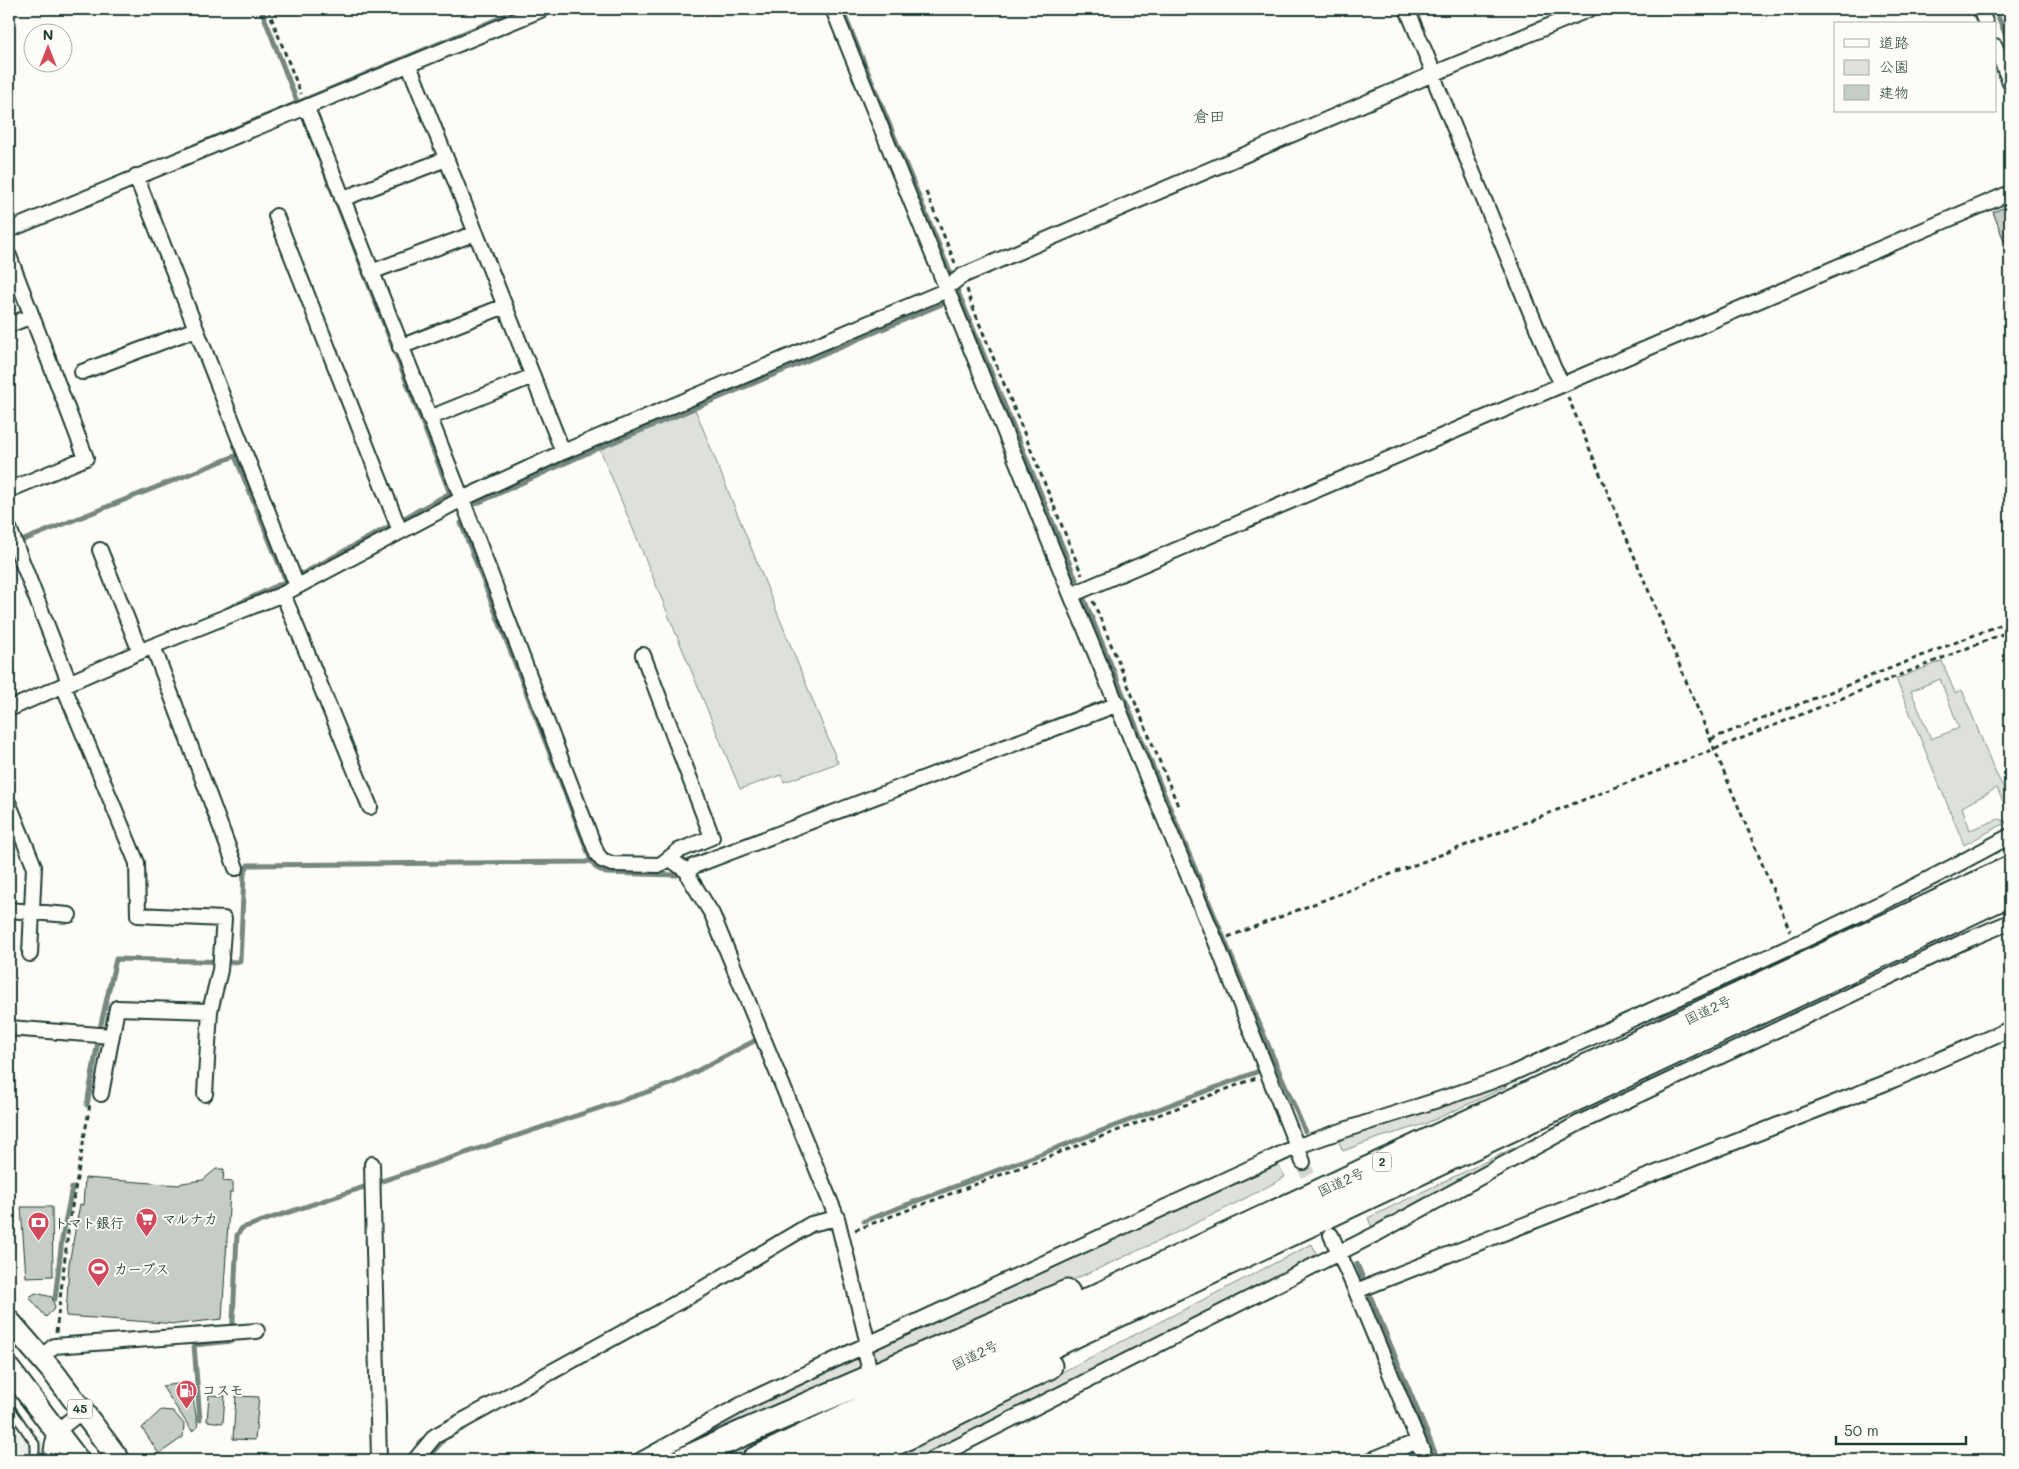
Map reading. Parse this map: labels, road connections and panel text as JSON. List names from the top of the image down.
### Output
{
  "streets": {
    "highway": ["国道2号", "2"],
    "main road": ["45"]
  },
  "districts": ["倉田"],
  "places": {
    "supermarket": ["マルナカ"],
    "bank": ["トマト銀行"],
    "sports": ["カーブス"],
    "fuel station": ["コスモ"]
  },
  "legend": ["道路", "公園", "建物"],
  "scale_bar": "50 m",
  "north": "top"
}
